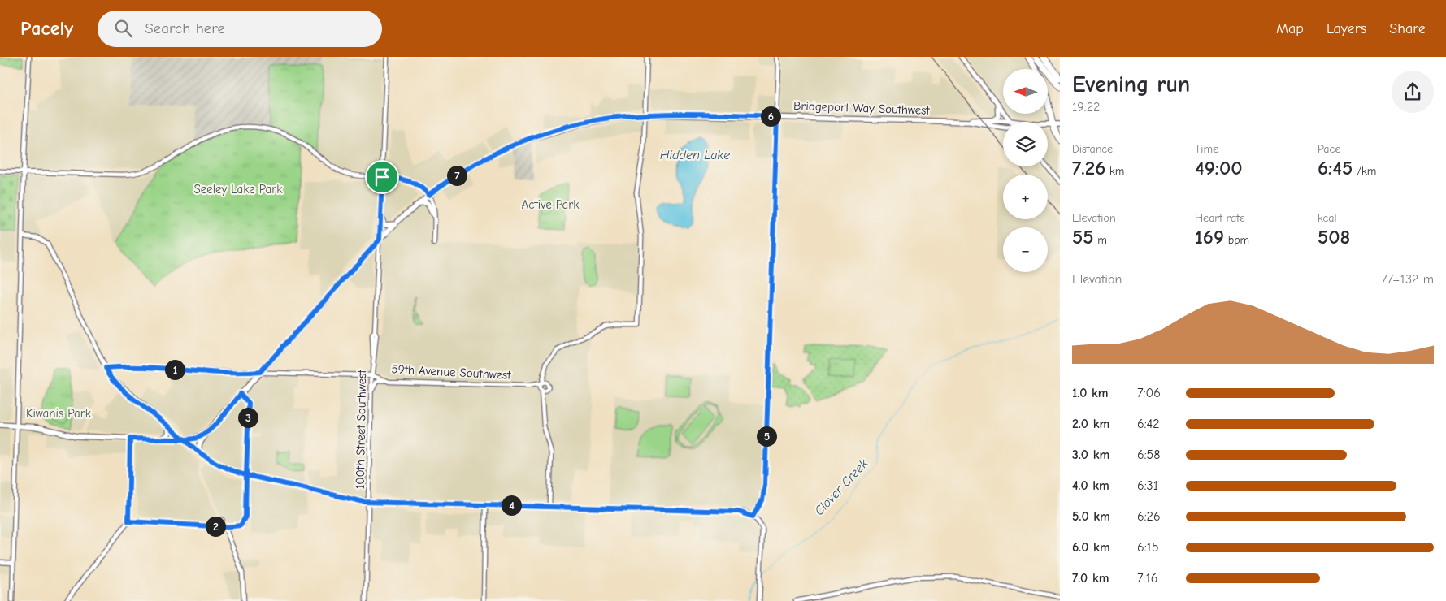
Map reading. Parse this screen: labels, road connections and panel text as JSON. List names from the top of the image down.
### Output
{
  "streets": {
    "main road": ["Bridgeport Way Southwest"],
    "street": ["59th Avenue Southwest", "100th Street Southwest"]
  },
  "crossings": [
    ["Bridgeport Way Southwest", "59th Avenue Southwest"],
    ["Bridgeport Way Southwest", "100th Street Southwest"],
    ["59th Avenue Southwest", "100th Street Southwest"]
  ],
  "water": ["Hidden Lake", "Clover Creek"],
  "parks": ["Seeley Lake Park", "Active Park", "Kiwanis Park"],
  "north": "left",
  "page": {
    "header": "Pacely",
    "search": "Search here",
    "nav": ["Map", "Layers", "Share"],
    "heading": ["Evening run", "19:22"],
    "map_buttons": ["+", "−"],
    "pins": [
      "6",
      "7",
      "1",
      "3",
      "5",
      "4",
      "2"
    ],
    "stats": [
      ["Distance", "7.26 km"],
      ["Time", "49:00"],
      ["Pace", "6:45 /km"],
      ["Elevation", "55 m"],
      ["Heart rate", "169 bpm"],
      ["kcal", "508"]
    ],
    "chart": ["Elevation", "77–132 m"],
    "list": [
      {
        "name": "1.0 km",
        "note": "7:06"
      },
      {
        "name": "2.0 km",
        "note": "6:42"
      },
      {
        "name": "3.0 km",
        "note": "6:58"
      },
      {
        "name": "4.0 km",
        "note": "6:31"
      },
      {
        "name": "5.0 km",
        "note": "6:26"
      },
      {
        "name": "6.0 km",
        "note": "6:15"
      },
      {
        "name": "7.0 km",
        "note": "7:16"
      }
    ]
  }
}
